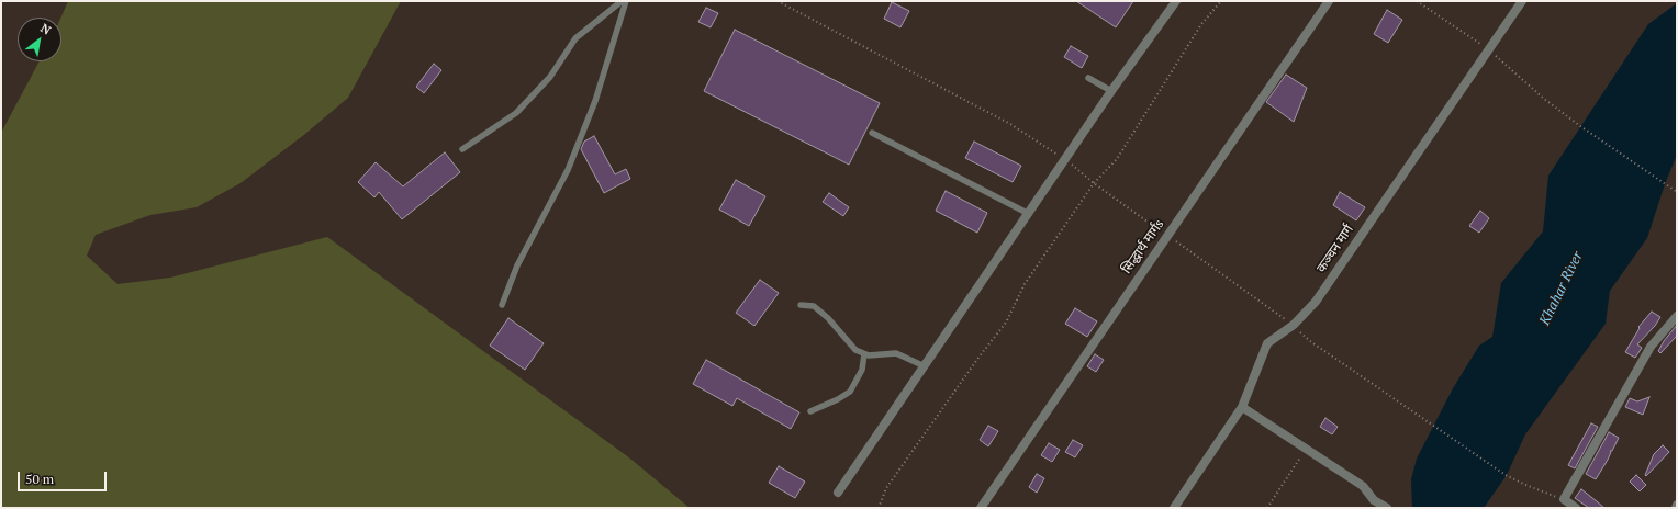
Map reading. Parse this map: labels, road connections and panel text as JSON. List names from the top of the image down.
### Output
{
  "streets": {
    "street": ["सिद्धार्थ मार्गs", "कञ्चन मार्ग"]
  },
  "water": ["Khahar River"],
  "scale_bar": "50 m",
  "north": "top right"
}
